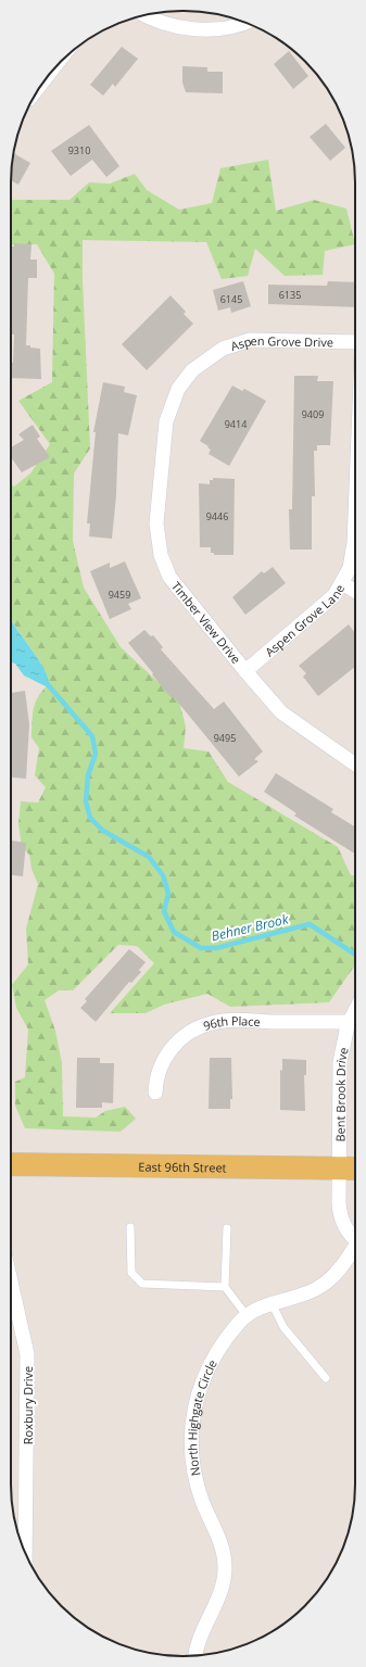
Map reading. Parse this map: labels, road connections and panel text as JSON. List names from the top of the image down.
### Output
{
  "streets": {
    "main road": ["East 96th Street"],
    "street": [
      "Aspen Grove Drive",
      "Aspen Grove Lane",
      "Timber View Drive",
      "96th Place",
      "Bent Brook Drive",
      "Roxbury Drive",
      "North Highgate Circle"
    ]
  },
  "crossings": [
    ["Aspen Grove Drive", "Timber View Drive"],
    ["Aspen Grove Lane", "Timber View Drive"],
    ["96th Place", "Bent Brook Drive"],
    ["Bent Brook Drive", "East 96th Street"]
  ],
  "water": ["Behner Brook"],
  "house_numbers": [
    "9310",
    "6135",
    "6145",
    "9409",
    "9414",
    "9446",
    "9459",
    "9495"
  ]
}
